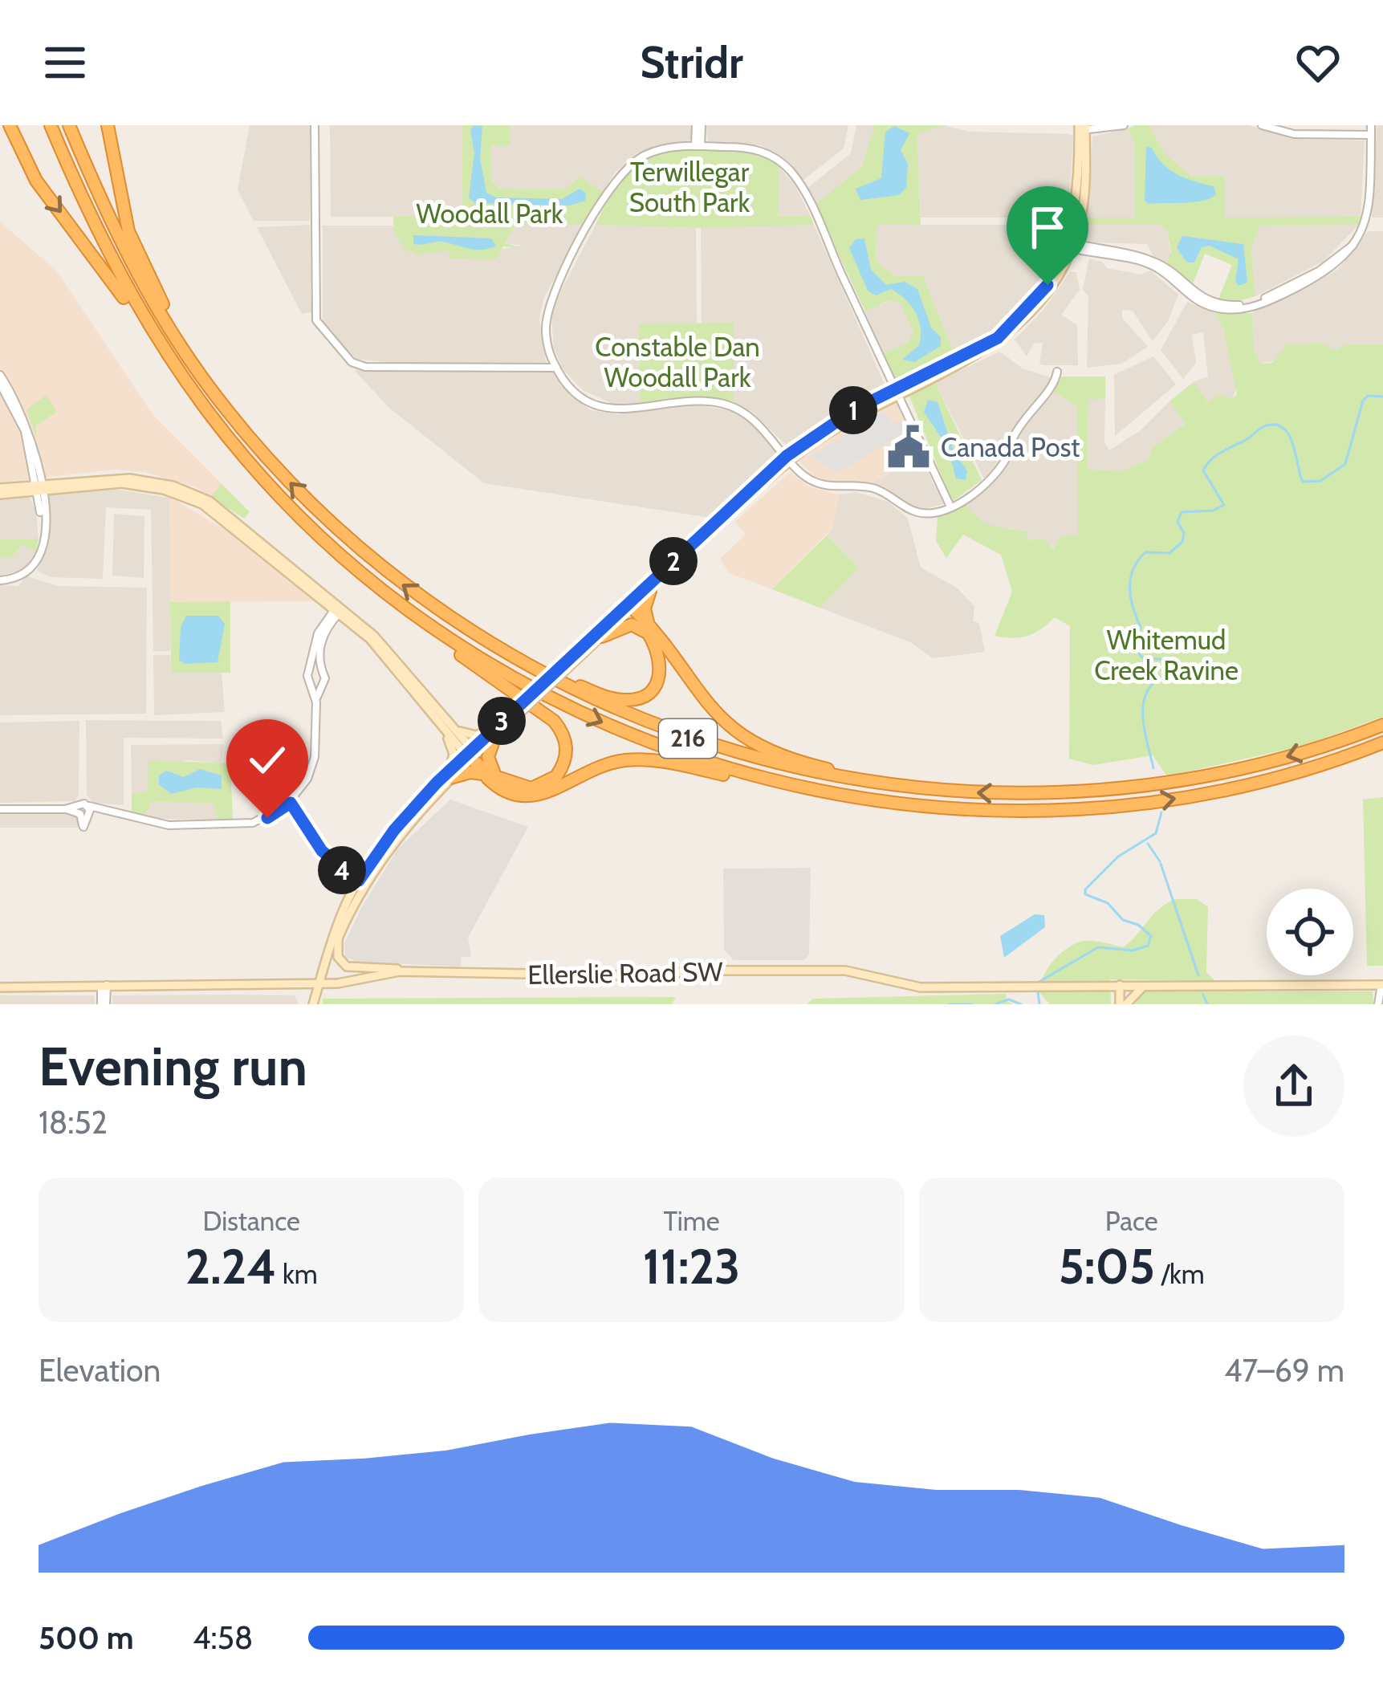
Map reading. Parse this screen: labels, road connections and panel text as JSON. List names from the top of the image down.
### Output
{
  "streets": {
    "highway": ["216"],
    "main road": ["Ellerslie Road SW"]
  },
  "parks": [
    "Terwillegar South Park",
    "Woodall Park",
    "Constable Dan Woodall Park",
    "Whitemud Creek Ravine"
  ],
  "places": {
    "public building": ["Canada Post"]
  },
  "page": {
    "header": "Stridr",
    "pins": [
      "1",
      "2",
      "3",
      "4"
    ],
    "heading": ["Evening run", "18:52"],
    "stats": [
      ["Distance", "2.24 km"],
      ["Time", "11:23"],
      ["Pace", "5:05 /km"]
    ],
    "chart": ["Elevation", "47–69 m"],
    "list": [
      {
        "name": "500 m",
        "note": "4:58"
      }
    ]
  }
}
